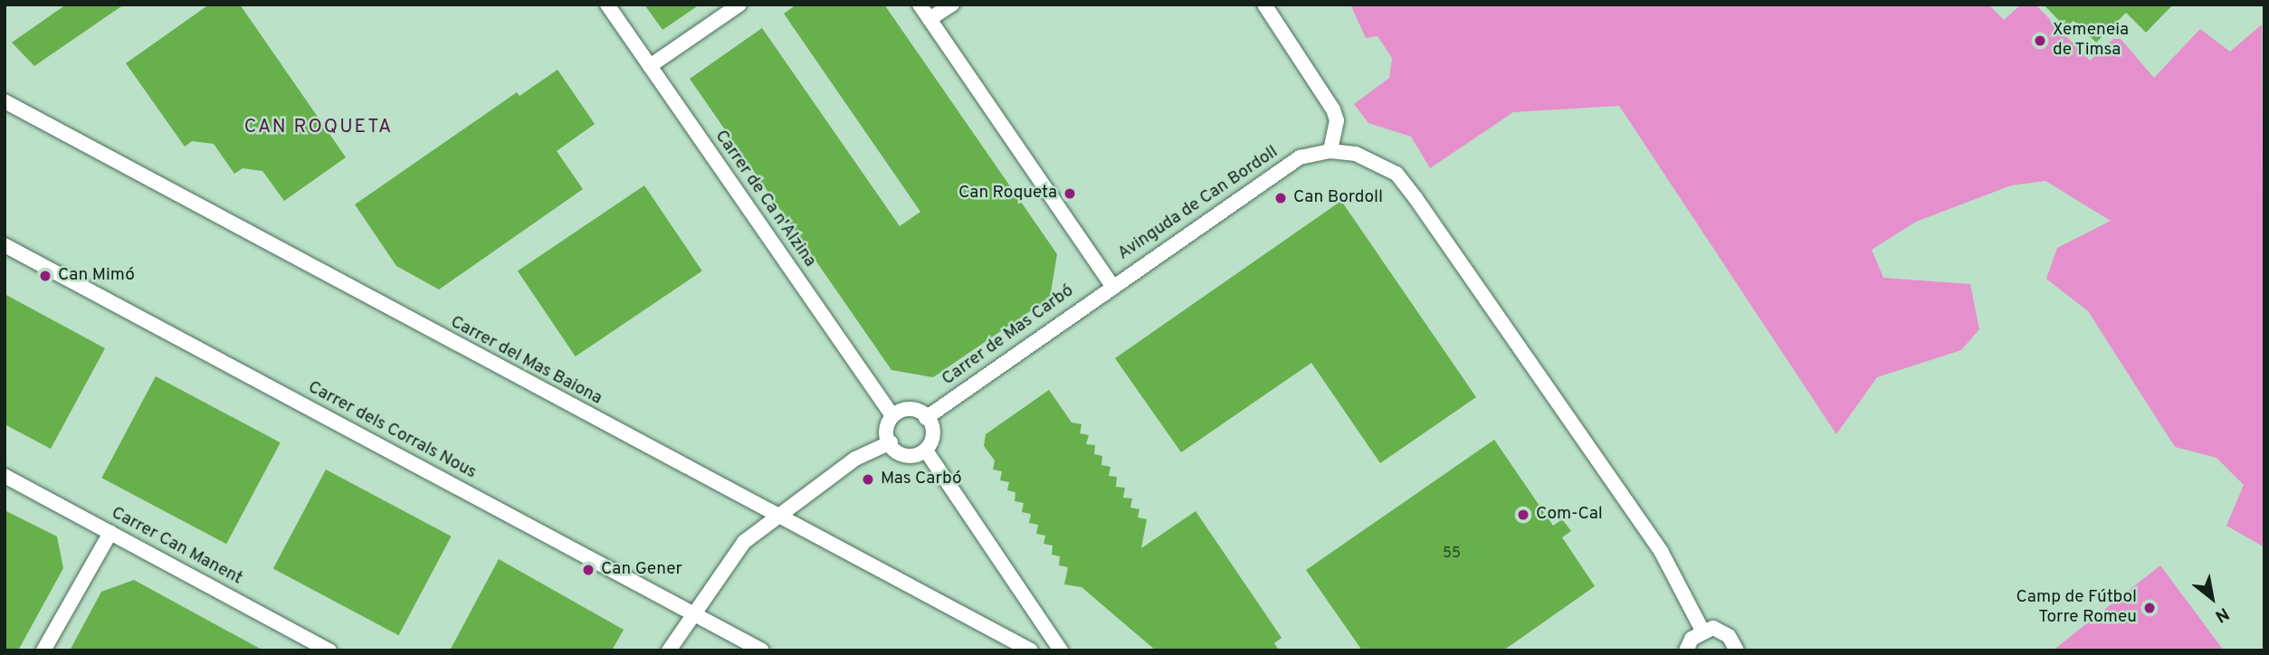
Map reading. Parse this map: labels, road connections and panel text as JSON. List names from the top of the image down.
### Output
{
  "streets": {
    "street": [
      "Carrer de Ca n'Alzina",
      "Avinguda de Can Bordoll",
      "Carrer de Mas Carbó",
      "Carrer del Mas Baiona",
      "Carrer dels Corrals Nous",
      "Carrer Can Manent"
    ]
  },
  "crossings": [
    ["Carrer de Ca n'Alzina", "Carrer de Mas Carbó"],
    ["Avinguda de Can Bordoll", "Carrer de Mas Carbó"]
  ],
  "districts": ["CAN ROQUETA"],
  "places": [
    "Xemeneia de Timsa",
    "Can Roqueta",
    "Can Bordoll",
    "Can Mimó",
    "Mas Carbó",
    "Com-Cal",
    "Can Gener",
    "Camp de Fútbol Torre Romeu"
  ],
  "house_numbers": ["55"],
  "north": "bottom right"
}
